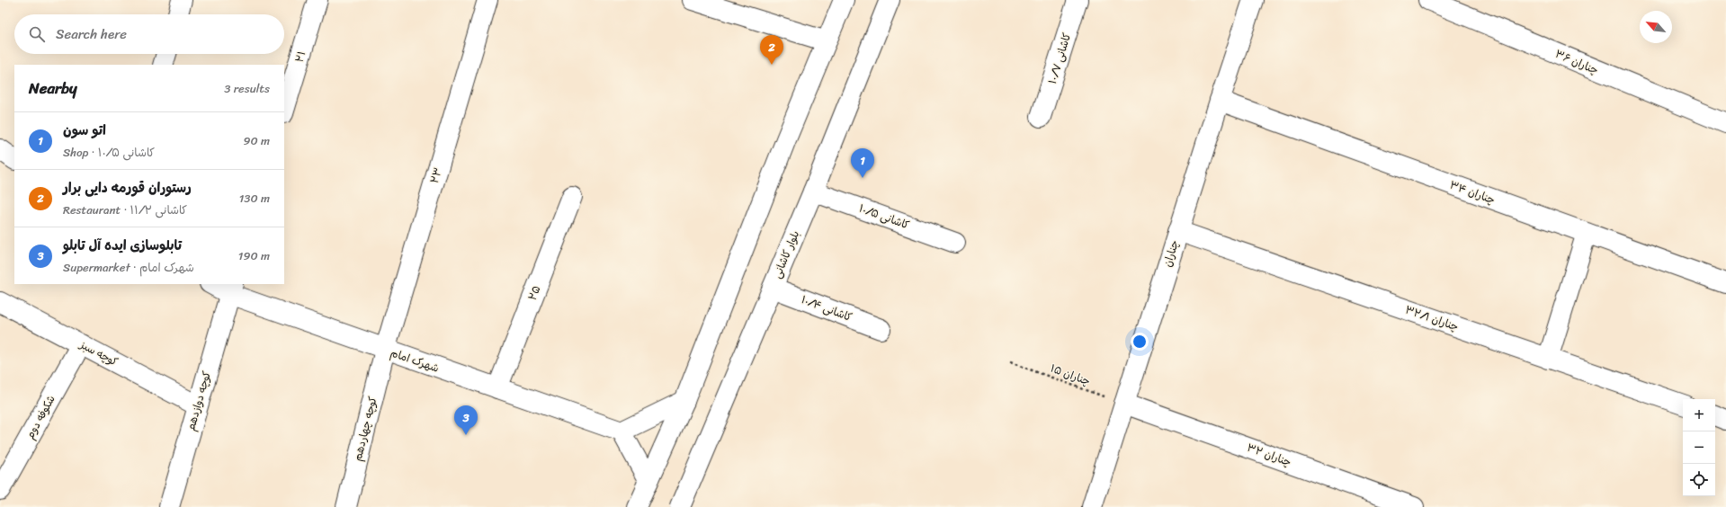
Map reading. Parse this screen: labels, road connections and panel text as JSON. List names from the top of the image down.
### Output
{
  "streets": {
    "street": [
      "۲۱",
      "۱۰/۷ کاشانی",
      "چناران ۳۶",
      "۲۳",
      "چناران ۳۴",
      "۱۰/۵ کاشانی",
      "چناران",
      "بلوار کاشانی",
      "۲۵",
      "۱۰/۴ کاشانی",
      "چناران ۳۲/۱",
      "کوچه سبز",
      "شهرک امام",
      "کوچه دوازدهم",
      "شکوفه دوم",
      "کوچه چهاردهم",
      "چناران ۳۲"
    ],
    "path": ["چناران ۱۵"]
  },
  "crossings": [
    ["۲۳", "شهرک امام"],
    ["۲۳", "کوچه چهاردهم"],
    ["چناران ۳۴", "چناران"],
    ["۱۰/۵ کاشانی", "بلوار کاشانی"],
    ["چناران", "چناران ۳۲/۱"],
    ["چناران", "چناران ۱۵"],
    ["چناران", "چناران ۳۲"],
    ["بلوار کاشانی", "۱۰/۴ کاشانی"],
    ["۲۵", "شهرک امام"],
    ["کوچه سبز", "کوچه دوازدهم"],
    ["کوچه سبز", "شکوفه دوم"],
    ["شهرک امام", "کوچه دوازدهم"],
    ["شهرک امام", "کوچه چهاردهم"],
    ["چناران ۱۵", "چناران ۳۲"]
  ],
  "north": "top left",
  "page": {
    "search": "Search here",
    "pins": ["2", "1", "3"],
    "heading": ["Nearby", "3 results"],
    "list": [
      {
        "mark": "1",
        "name": "اتو سون",
        "note": "Shop · ۱۰/۵ کاشانی",
        "value": "90 m"
      },
      {
        "mark": "2",
        "name": "رستوران قورمه دایی برار",
        "note": "Restaurant · ۱۱/۲ کاشانی",
        "value": "130 m"
      },
      {
        "mark": "3",
        "name": "تابلوسازی ایده آل تابلو",
        "note": "Supermarket · شهرک امام",
        "value": "190 m"
      }
    ],
    "map_buttons": ["+", "−"]
  }
}
